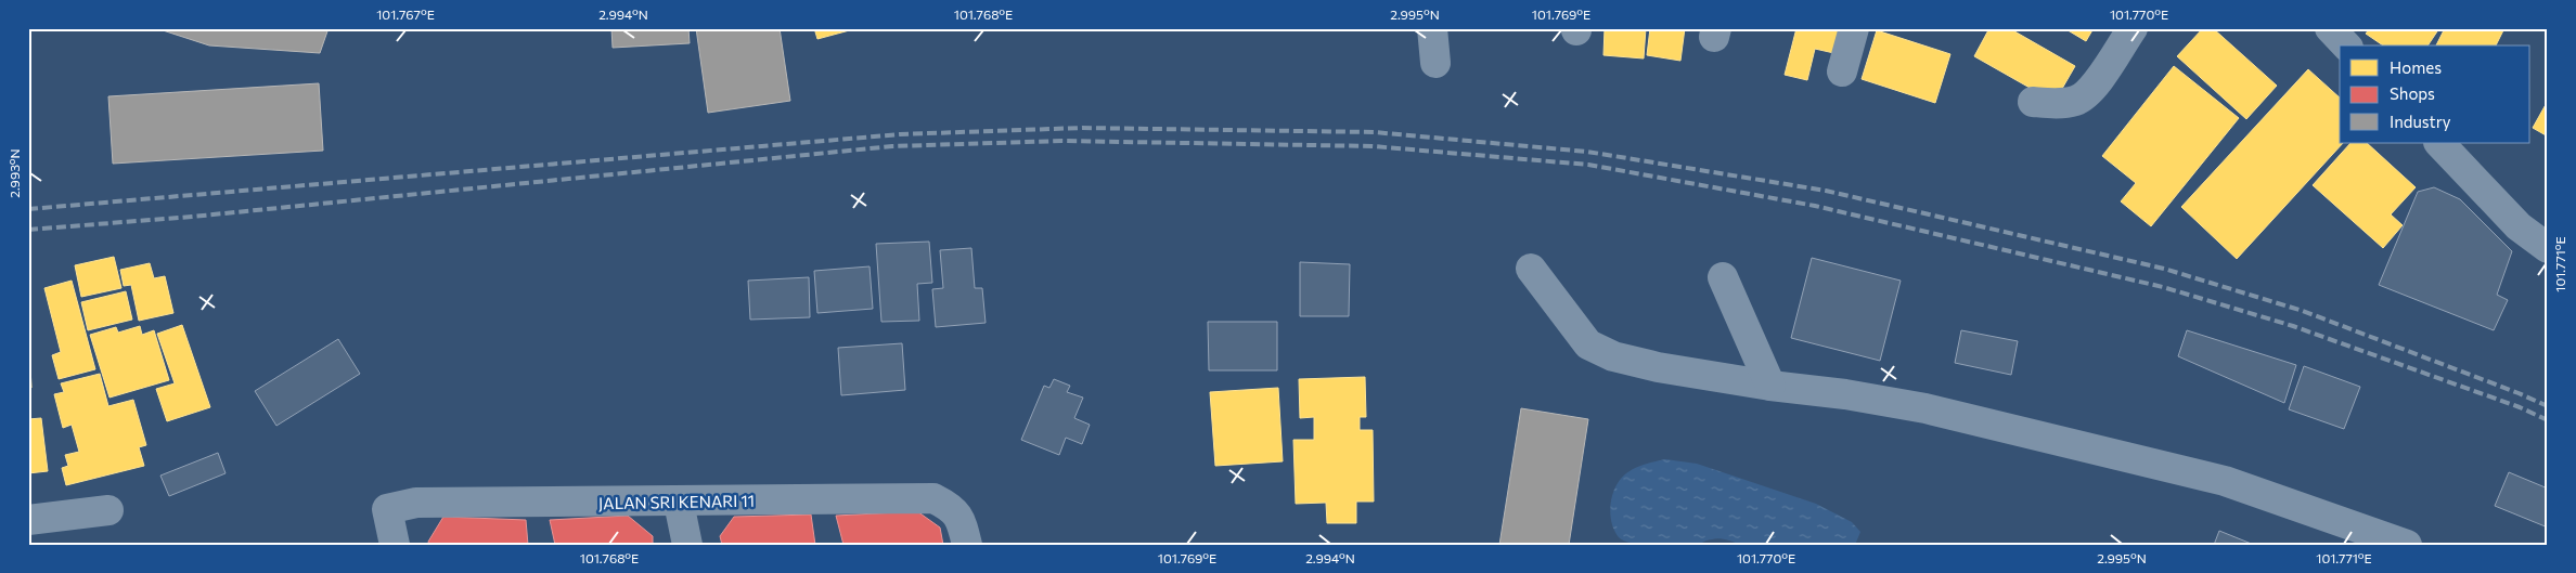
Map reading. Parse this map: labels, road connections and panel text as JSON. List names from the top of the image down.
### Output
{
  "streets": {
    "street": ["JALAN SRI KENARI 11"]
  },
  "legend": ["Homes", "Shops", "Industry"],
  "coordinates": [
    "101.767°E",
    "2.994°N",
    "101.768°E",
    "2.995°N",
    "101.769°E",
    "101.770°E",
    "2.993°N",
    "101.771°E"
  ]
}
